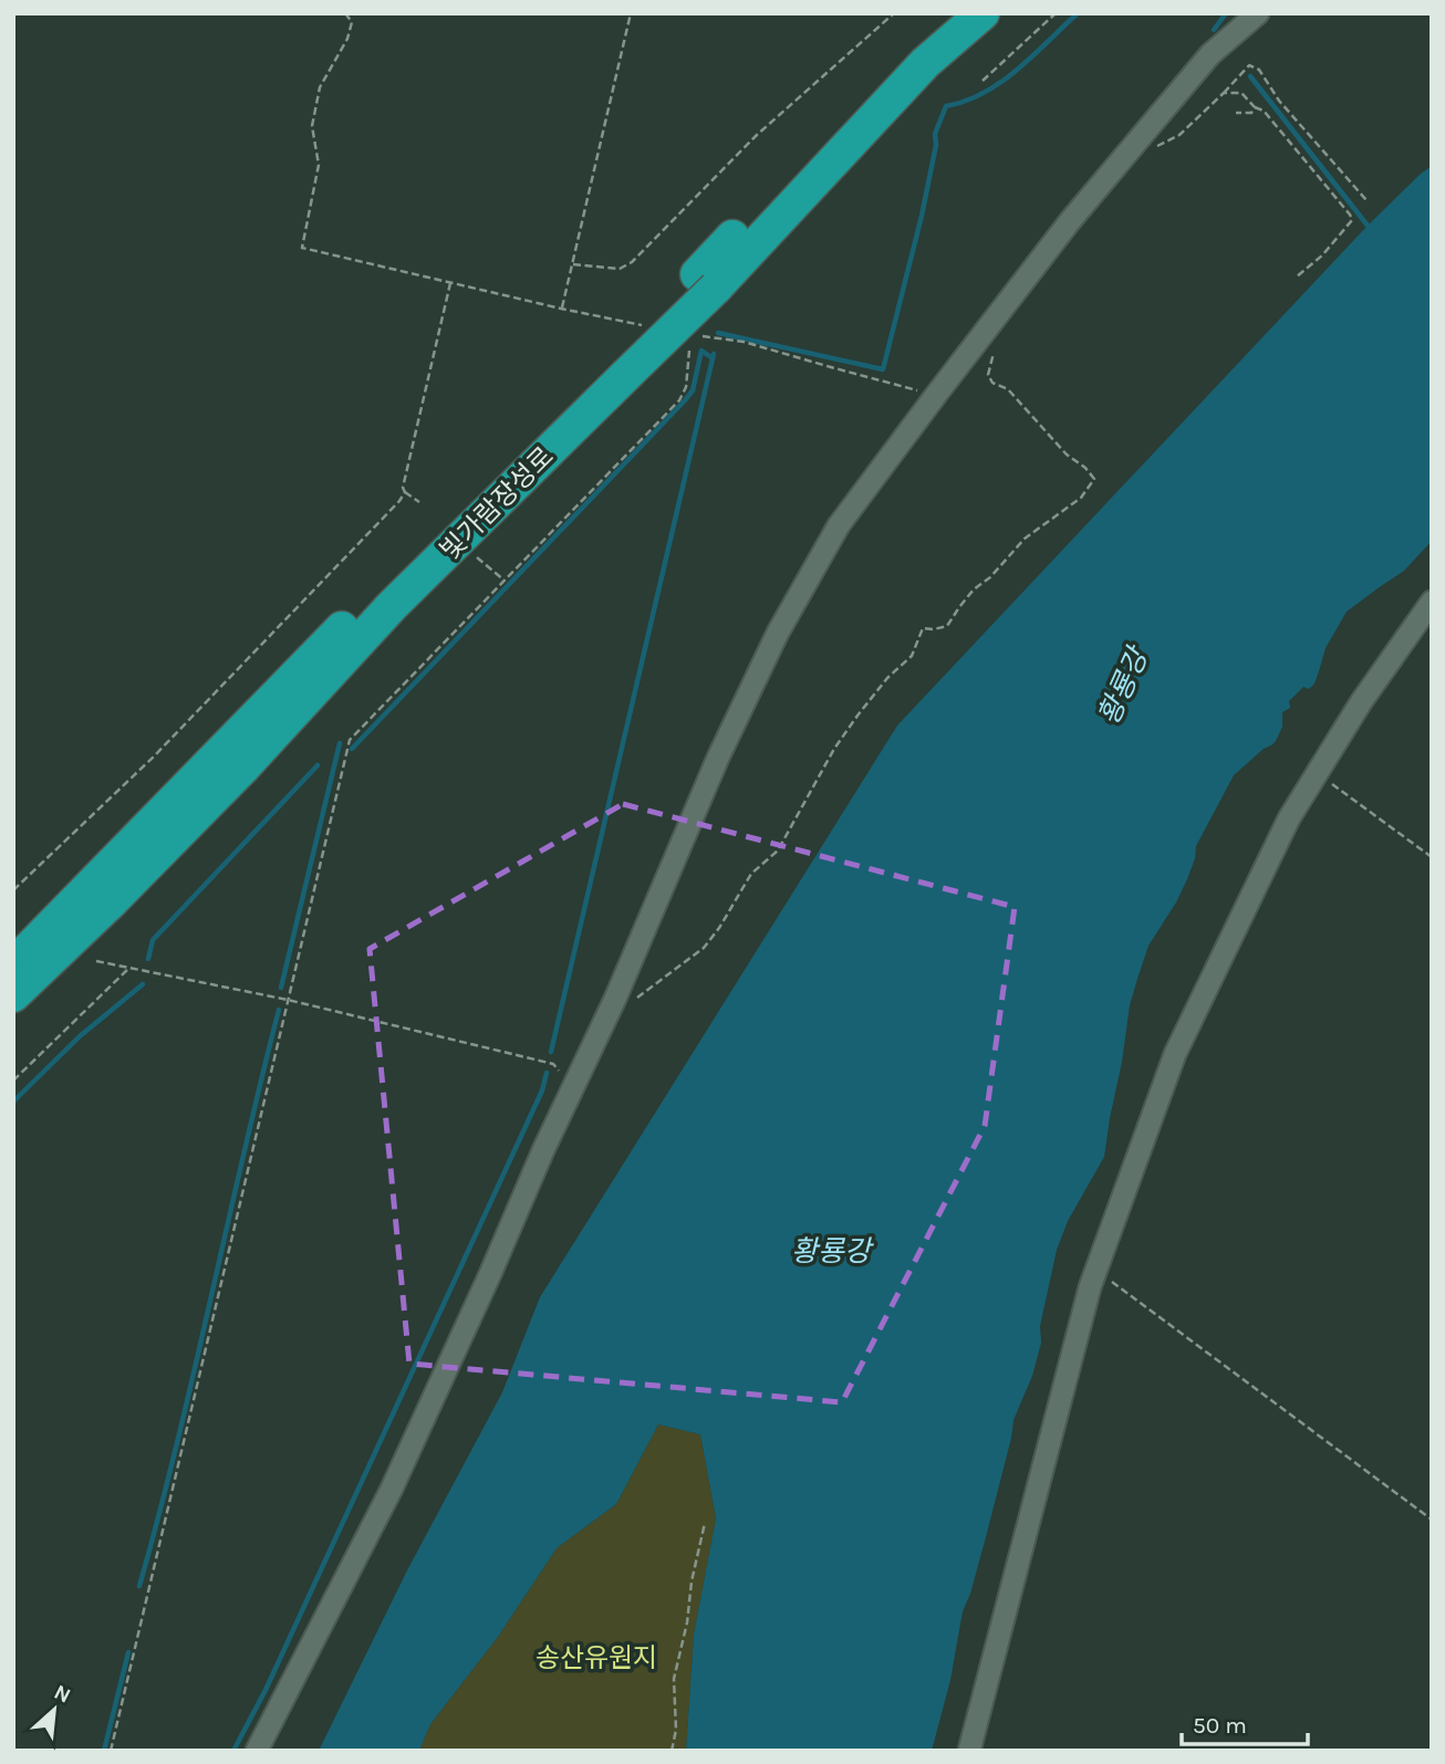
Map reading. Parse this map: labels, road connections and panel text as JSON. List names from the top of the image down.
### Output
{
  "streets": {
    "highway": ["빛가람장성로"]
  },
  "water": ["황룡강"],
  "parks": ["송산유원지"],
  "scale_bar": "50 m",
  "north": "top right"
}
